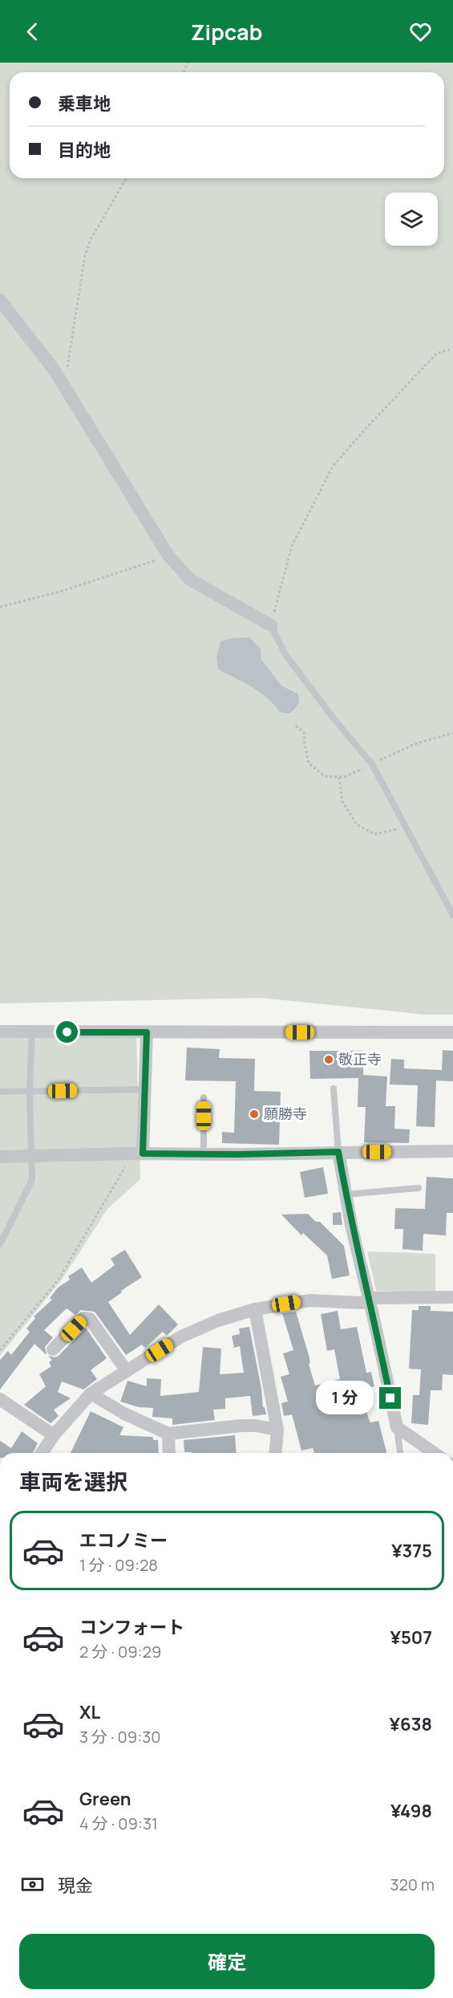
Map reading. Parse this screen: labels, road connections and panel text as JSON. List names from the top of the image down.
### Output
{
  "places": ["敬正寺", "願勝寺"],
  "page": {
    "header": "Zipcab",
    "banner": ["乗車地", "目的地"],
    "bubble": "1 分",
    "heading": "車両を選択",
    "list": [
      {
        "name": "エコノミー",
        "note": "1 分 · 09:28",
        "value": "¥375"
      },
      {
        "name": "コンフォート",
        "note": "2 分 · 09:29",
        "value": "¥507"
      },
      {
        "name": "XL",
        "note": "3 分 · 09:30",
        "value": "¥638"
      },
      {
        "name": "Green",
        "note": "4 分 · 09:31",
        "value": "¥498"
      }
    ],
    "pay": ["現金", "320 m"],
    "buttons": "確定"
  }
}
